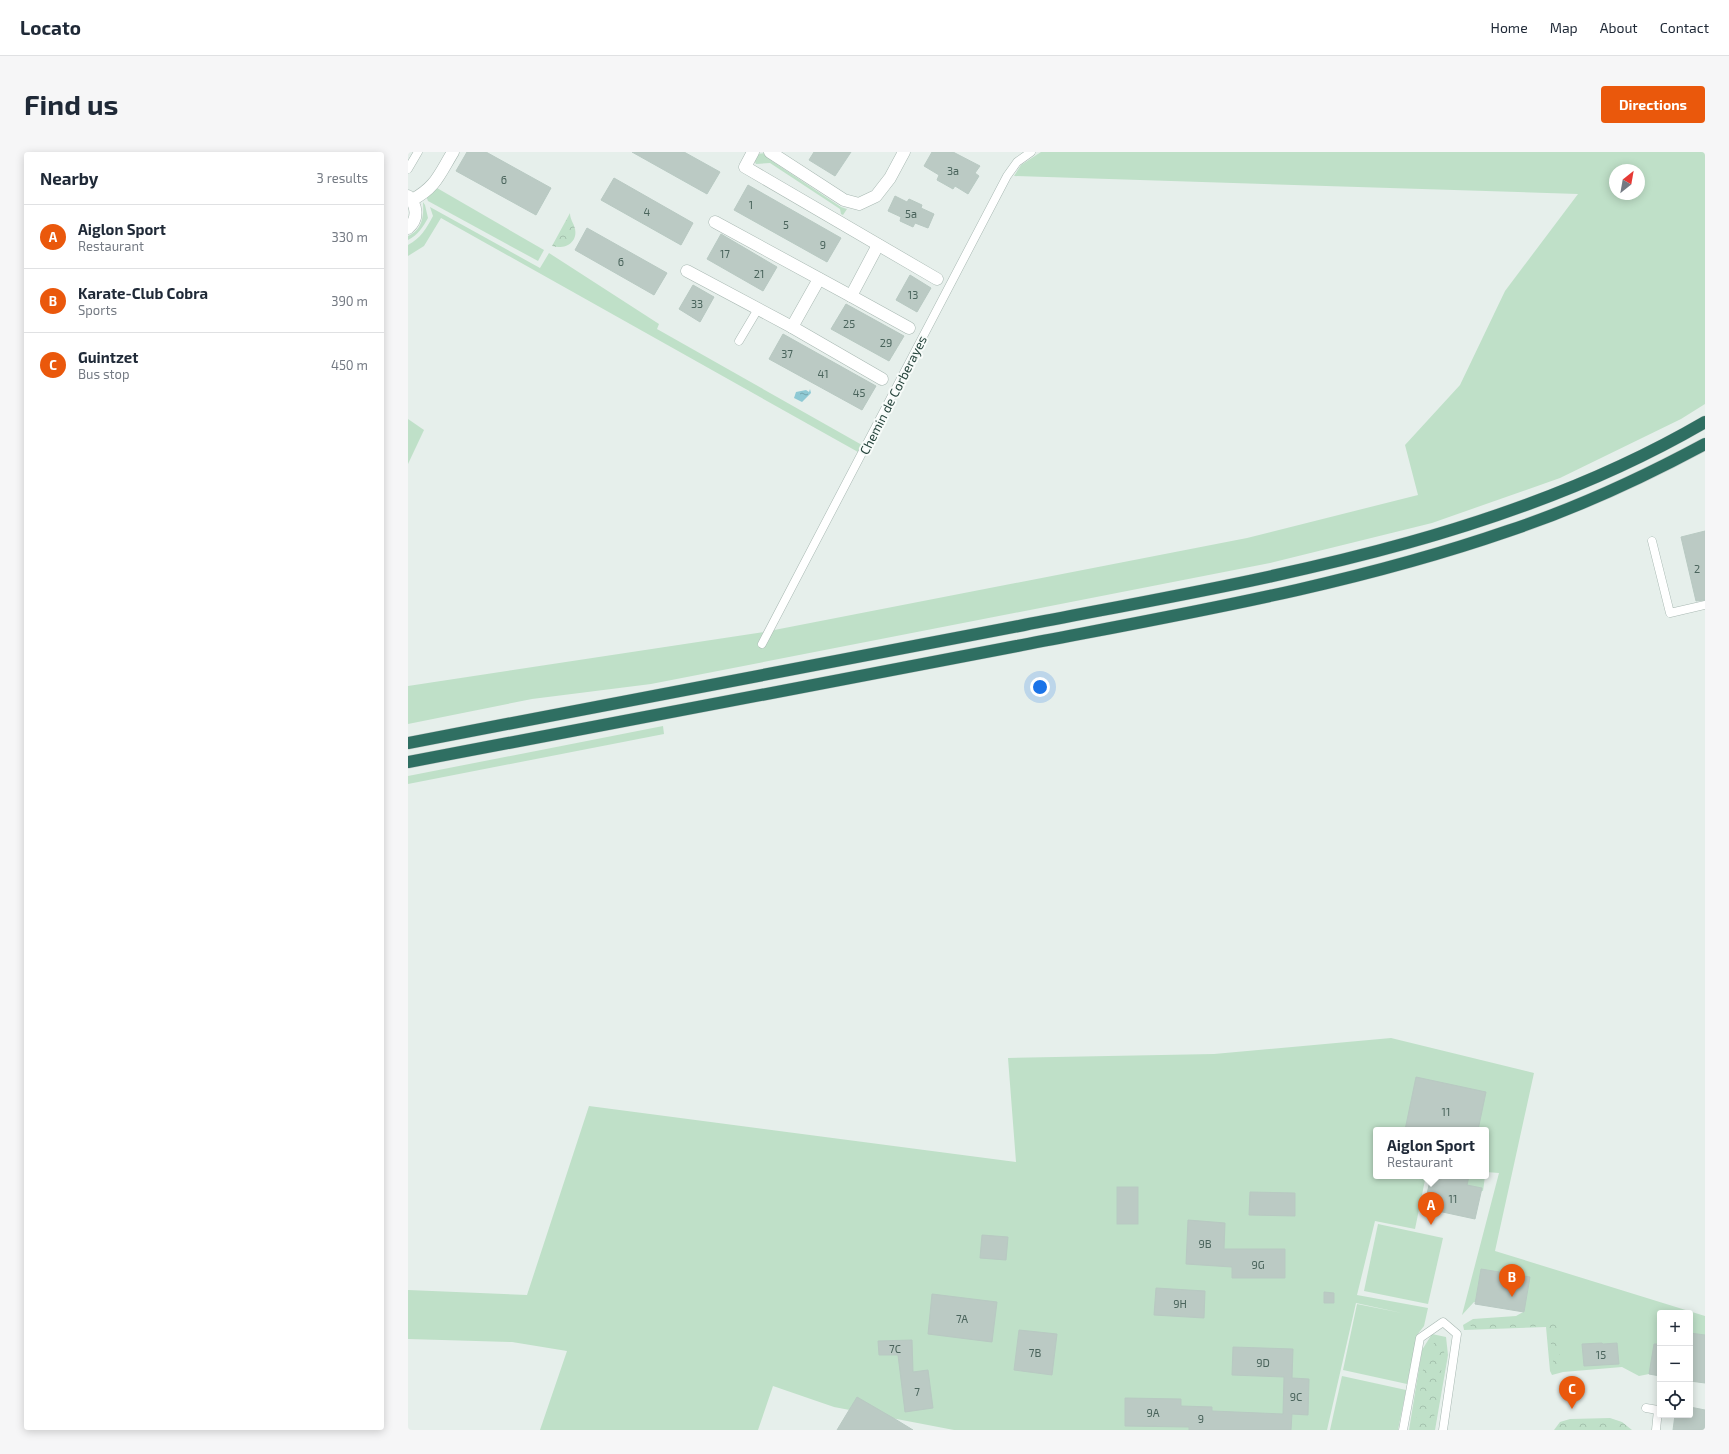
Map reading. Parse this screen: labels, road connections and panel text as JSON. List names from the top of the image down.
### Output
{
  "streets": {
    "lane": ["Chemin de Corberayes"]
  },
  "house_numbers": [
    "3a",
    "6",
    "1",
    "4",
    "5a",
    "5",
    "9",
    "17",
    "6",
    "21",
    "13",
    "33",
    "25",
    "29",
    "37",
    "41",
    "45",
    "2",
    "11",
    "11",
    "9B",
    "9G",
    "9H",
    "7A",
    "7C",
    "7B",
    "15",
    "9D",
    "7",
    "9C",
    "9A",
    "9"
  ],
  "north": "top right",
  "page": {
    "header": "Locato",
    "nav": [
      "Home",
      "Map",
      "About",
      "Contact"
    ],
    "buttons": "Directions",
    "title": "Find us",
    "heading": ["Nearby", "3 results"],
    "list": [
      {
        "mark": "A",
        "name": "Aiglon Sport",
        "note": "Restaurant",
        "value": "330 m"
      },
      {
        "mark": "B",
        "name": "Karate-Club Cobra",
        "note": "Sports",
        "value": "390 m"
      },
      {
        "mark": "C",
        "name": "Guintzet",
        "note": "Bus stop",
        "value": "450 m"
      }
    ],
    "popup": ["Aiglon Sport", "Restaurant"],
    "pins": ["A", "B", "C"],
    "map_buttons": ["+", "−"]
  }
}
